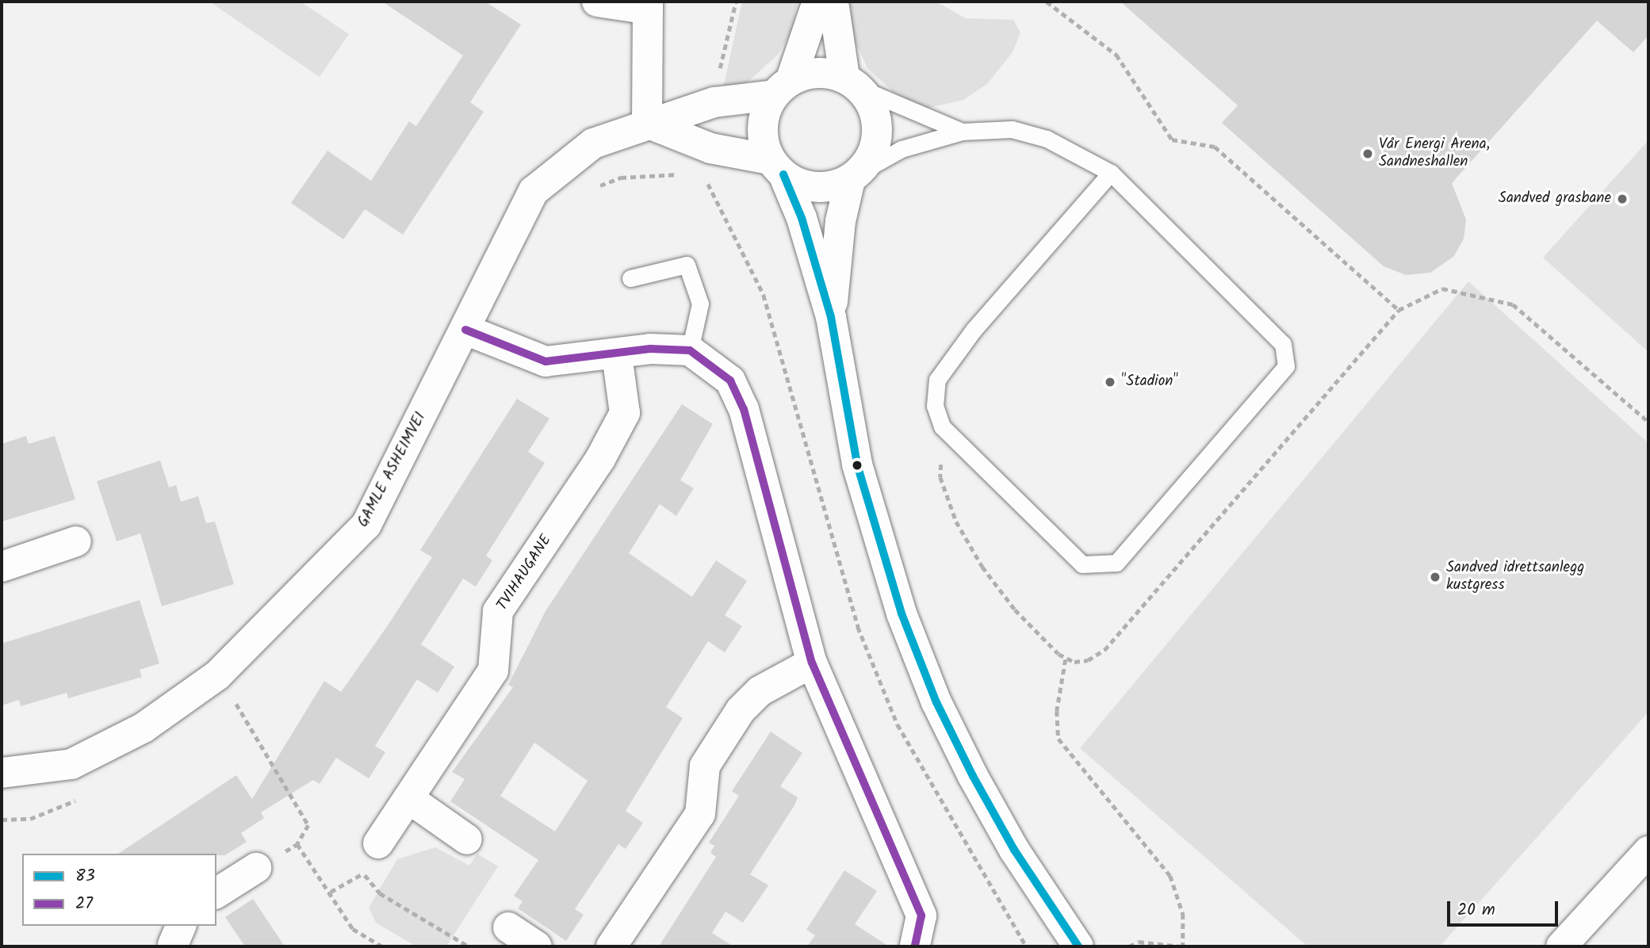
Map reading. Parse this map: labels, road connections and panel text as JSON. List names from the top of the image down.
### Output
{
  "streets": {
    "street": ["GAMLE ASHEIMVEI", "TVIHAUGANE"]
  },
  "places": [
    "Vår Energi Arena, Sandneshallen",
    "Sandved grasbane",
    "\"Stadion\"",
    "Sandved idrettsanlegg kustgress"
  ],
  "lines": ["transit line 83", "transit line 27"],
  "legend": ["83", "27"],
  "scale_bar": "20 m"
}
